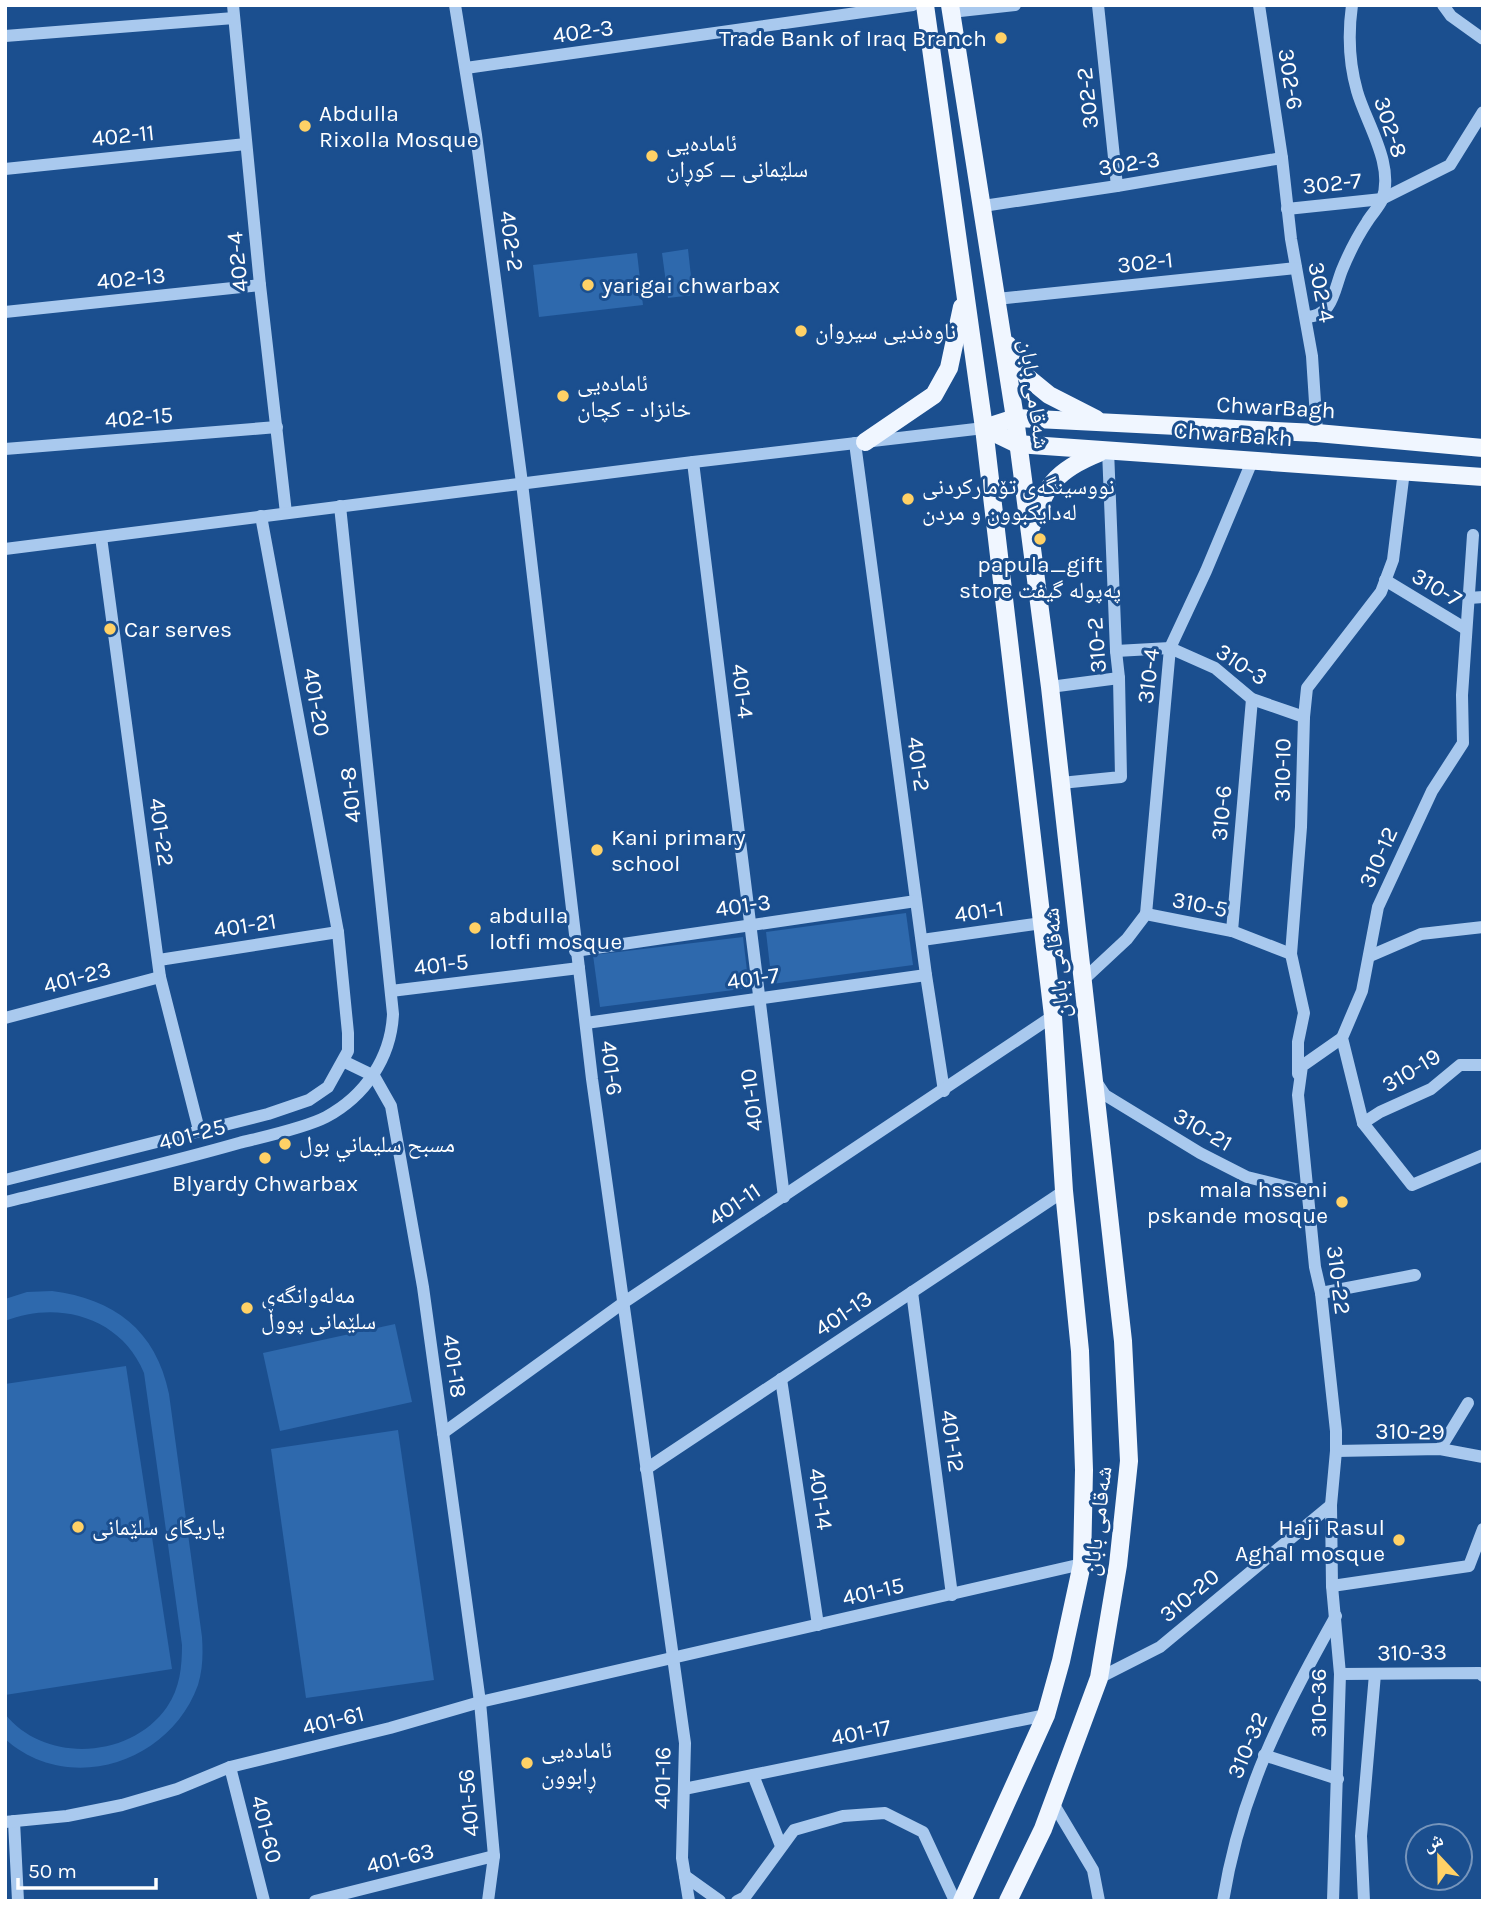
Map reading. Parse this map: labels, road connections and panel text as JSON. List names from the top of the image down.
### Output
{
  "streets": {
    "main road": ["شەقامی بابان", "ChwarBagh", "ChwarBakh"],
    "street": [
      "402-3",
      "302-6",
      "302-2",
      "302-8",
      "402-11",
      "302-3",
      "302-7",
      "402-2",
      "402-4",
      "302-1",
      "402-13",
      "302-4",
      "402-15",
      "310-7",
      "310-2",
      "310-3",
      "310-4",
      "401-4",
      "401-20",
      "401-2",
      "310-10",
      "401-8",
      "310-6",
      "401-22",
      "310-12",
      "310-5",
      "401-3",
      "401-1",
      "401-21",
      "401-5",
      "401-23",
      "401-7",
      "401-6",
      "310-19",
      "401-10",
      "310-21",
      "401-25",
      "401-11",
      "310-22",
      "401-13",
      "401-18",
      "310-29",
      "401-12",
      "401-14",
      "401-15",
      "310-20",
      "310-33",
      "310-36",
      "401-61",
      "401-17",
      "310-32",
      "401-16",
      "401-56",
      "401-60",
      "401-63"
    ]
  },
  "crossings": [
    ["402-3", "402-2"],
    ["302-6", "302-3"],
    ["302-6", "302-4"],
    ["302-2", "302-3"],
    ["302-8", "302-7"],
    ["402-11", "402-4"],
    ["302-3", "302-4"],
    ["302-3", "شەقامی بابان"],
    ["302-7", "302-4"],
    ["402-2", "401-6"],
    ["402-4", "402-13"],
    ["402-4", "402-15"],
    ["302-1", "302-4"],
    ["302-1", "شەقامی بابان"],
    ["302-4", "ChwarBagh"],
    ["شەقامی بابان", "ChwarBagh"],
    ["شەقامی بابان", "ChwarBakh"],
    ["شەقامی بابان", "310-2"],
    ["شەقامی بابان", "310-5"],
    ["شەقامی بابان", "401-1"],
    ["شەقامی بابان", "310-21"],
    ["شەقامی بابان", "401-11"],
    ["شەقامی بابان", "401-13"],
    ["شەقامی بابان", "401-15"],
    ["شەقامی بابان", "310-20"],
    ["شەقامی بابان", "401-17"],
    ["ChwarBagh", "ChwarBakh"],
    ["ChwarBakh", "310-2"],
    ["ChwarBakh", "310-4"],
    ["ChwarBakh", "310-10"],
    ["310-7", "310-10"],
    ["310-7", "310-12"],
    ["310-2", "310-3"],
    ["310-3", "310-4"],
    ["310-3", "310-10"],
    ["310-3", "310-6"],
    ["310-4", "310-5"],
    ["401-4", "401-3"],
    ["401-4", "401-7"],
    ["401-4", "401-10"],
    ["401-20", "401-21"],
    ["401-20", "401-25"],
    ["401-2", "401-3"],
    ["401-2", "401-1"],
    ["401-2", "401-7"],
    ["401-2", "401-11"],
    ["310-10", "310-5"],
    ["310-10", "310-22"],
    ["401-8", "401-5"],
    ["401-8", "401-25"],
    ["401-8", "401-18"],
    ["310-6", "310-5"],
    ["401-22", "401-21"],
    ["401-22", "401-23"],
    ["401-22", "401-25"],
    ["310-12", "310-22"],
    ["401-3", "401-6"],
    ["401-5", "401-6"],
    ["401-7", "401-6"],
    ["401-7", "401-10"],
    ["401-6", "401-11"],
    ["401-6", "401-13"],
    ["401-6", "401-15"],
    ["401-6", "401-61"],
    ["401-6", "401-16"],
    ["401-10", "401-11"],
    ["310-21", "310-22"],
    ["401-25", "401-18"],
    ["401-11", "401-18"],
    ["310-22", "310-29"],
    ["310-22", "310-20"],
    ["310-22", "310-36"],
    ["401-13", "401-12"],
    ["401-13", "401-14"],
    ["401-18", "401-61"],
    ["401-18", "401-56"],
    ["401-12", "401-15"],
    ["401-14", "401-15"],
    ["401-15", "401-61"],
    ["401-15", "401-16"],
    ["310-20", "310-36"],
    ["310-33", "310-36"],
    ["310-36", "310-32"],
    ["401-61", "401-16"],
    ["401-61", "401-56"],
    ["401-61", "401-60"],
    ["401-17", "401-16"],
    ["401-56", "401-63"]
  ],
  "places": [
    "Trade Bank of Iraq Branch",
    "Abdulla Rixolla Mosque",
    "ئامادەیی سلێمانی _ کوڕان",
    "yarigai chwarbax",
    "ناوەندیی سیروان",
    "ئامادەیی خانزاد - کچان",
    "نووسینگەی تۆمارکردنی لەدایکبوون و مردن",
    "papula_gift store پەپولە گیفت",
    "Car serves",
    "Kani primary school",
    "abdulla lotfi mosque",
    "مسبح سلیماني بول",
    "Blyardy Chwarbax",
    "mala hsseni pskande mosque",
    "مەلەوانگەی سلێمانی پووڵ",
    "یاریگای سلێمانی",
    "Haji Rasul Aghal mosque",
    "ئامادەیی ڕابوون"
  ],
  "scale_bar": "50 m",
  "north": "top"
}
